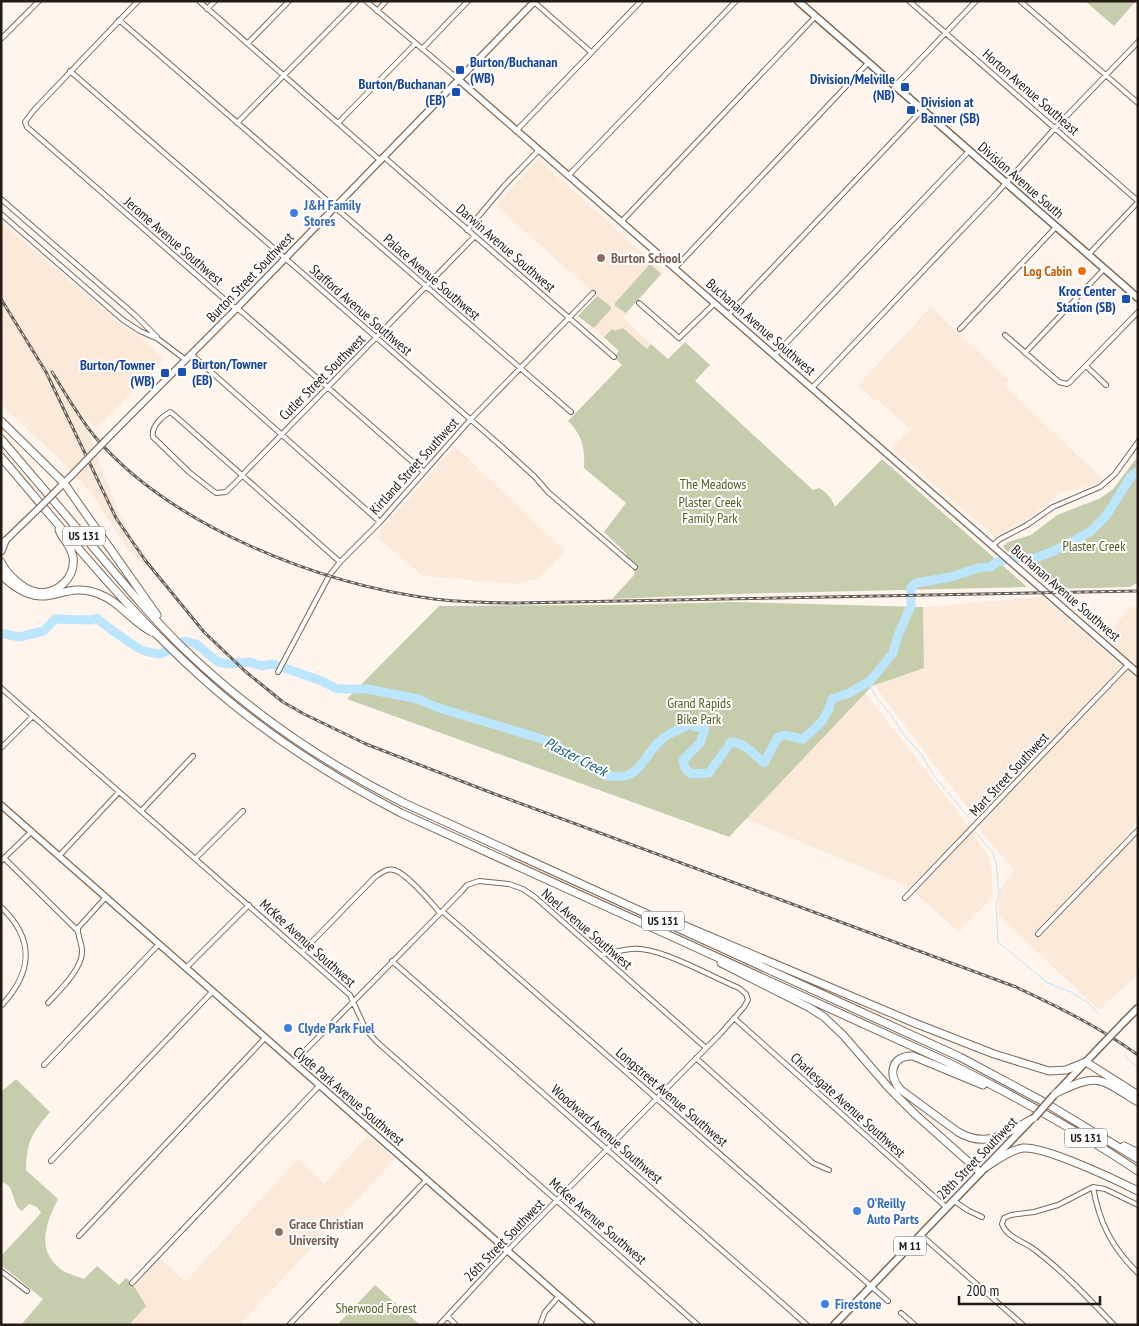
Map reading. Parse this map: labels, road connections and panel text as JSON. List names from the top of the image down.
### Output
{
  "streets": {
    "highway": ["US 131"],
    "main road": [
      "Division Avenue South",
      "Burton Street Southwest",
      "Buchanan Avenue Southwest",
      "Clyde Park Avenue Southwest",
      "28th Street Southwest",
      "M 11"
    ],
    "street": [
      "Horton Avenue Southeast",
      "Jerome Avenue Southwest",
      "Darwin Avenue Southwest",
      "Palace Avenue Southwest",
      "Stafford Avenue Southwest",
      "Cutler Street Southwest",
      "Kirtland Street Southwest",
      "Mart Street Southwest",
      "Noel Avenue Southwest",
      "McKee Avenue Southwest",
      "Longstreet Avenue Southwest",
      "Charlesgate Avenue Southwest",
      "Woodward Avenue Southwest",
      "26th Street Southwest"
    ]
  },
  "crossings": [
    ["Jerome Avenue Southwest", "Burton Street Southwest"],
    ["Jerome Avenue Southwest", "Stafford Avenue Southwest"],
    ["Jerome Avenue Southwest", "Cutler Street Southwest"],
    ["Jerome Avenue Southwest", "Kirtland Street Southwest"],
    ["Darwin Avenue Southwest", "Burton Street Southwest"],
    ["Darwin Avenue Southwest", "Cutler Street Southwest"],
    ["Darwin Avenue Southwest", "Kirtland Street Southwest"],
    ["Burton Street Southwest", "Palace Avenue Southwest"],
    ["Burton Street Southwest", "Stafford Avenue Southwest"],
    ["Burton Street Southwest", "Buchanan Avenue Southwest"],
    ["Palace Avenue Southwest", "Cutler Street Southwest"],
    ["Palace Avenue Southwest", "Kirtland Street Southwest"],
    ["Stafford Avenue Southwest", "Cutler Street Southwest"],
    ["Stafford Avenue Southwest", "Kirtland Street Southwest"],
    ["Buchanan Avenue Southwest", "Mart Street Southwest"],
    ["Noel Avenue Southwest", "McKee Avenue Southwest"],
    ["Noel Avenue Southwest", "Clyde Park Avenue Southwest"],
    ["Noel Avenue Southwest", "Longstreet Avenue Southwest"],
    ["Noel Avenue Southwest", "Woodward Avenue Southwest"],
    ["Noel Avenue Southwest", "26th Street Southwest"],
    ["McKee Avenue Southwest", "Longstreet Avenue Southwest"],
    ["McKee Avenue Southwest", "26th Street Southwest"],
    ["Clyde Park Avenue Southwest", "26th Street Southwest"],
    ["Longstreet Avenue Southwest", "28th Street Southwest"],
    ["Longstreet Avenue Southwest", "26th Street Southwest"],
    ["Charlesgate Avenue Southwest", "28th Street Southwest"],
    ["Charlesgate Avenue Southwest", "26th Street Southwest"],
    ["Woodward Avenue Southwest", "26th Street Southwest"]
  ],
  "water": ["Plaster Creek"],
  "parks": [
    "The Meadows",
    "Plaster Creek Family Park",
    "Plaster Creek",
    "Grand Rapids Bike Park",
    "Sherwood Forest"
  ],
  "places": {
    "transit": [
      "Burton/Buchanan (WB)",
      "Division/Melville (NB)",
      "Burton/Buchanan (EB)",
      "Division at Banner (SB)",
      "Kroc Center Station (SB)",
      "Burton/Towner (EB)",
      "Burton/Towner (WB)"
    ],
    "other": [
      "J&H Family Stores",
      "Burton School",
      "Log Cabin",
      "Clyde Park Fuel",
      "O'Reilly Auto Parts",
      "Grace Christian University",
      "Firestone"
    ]
  },
  "scale_bar": "200 m"
}
